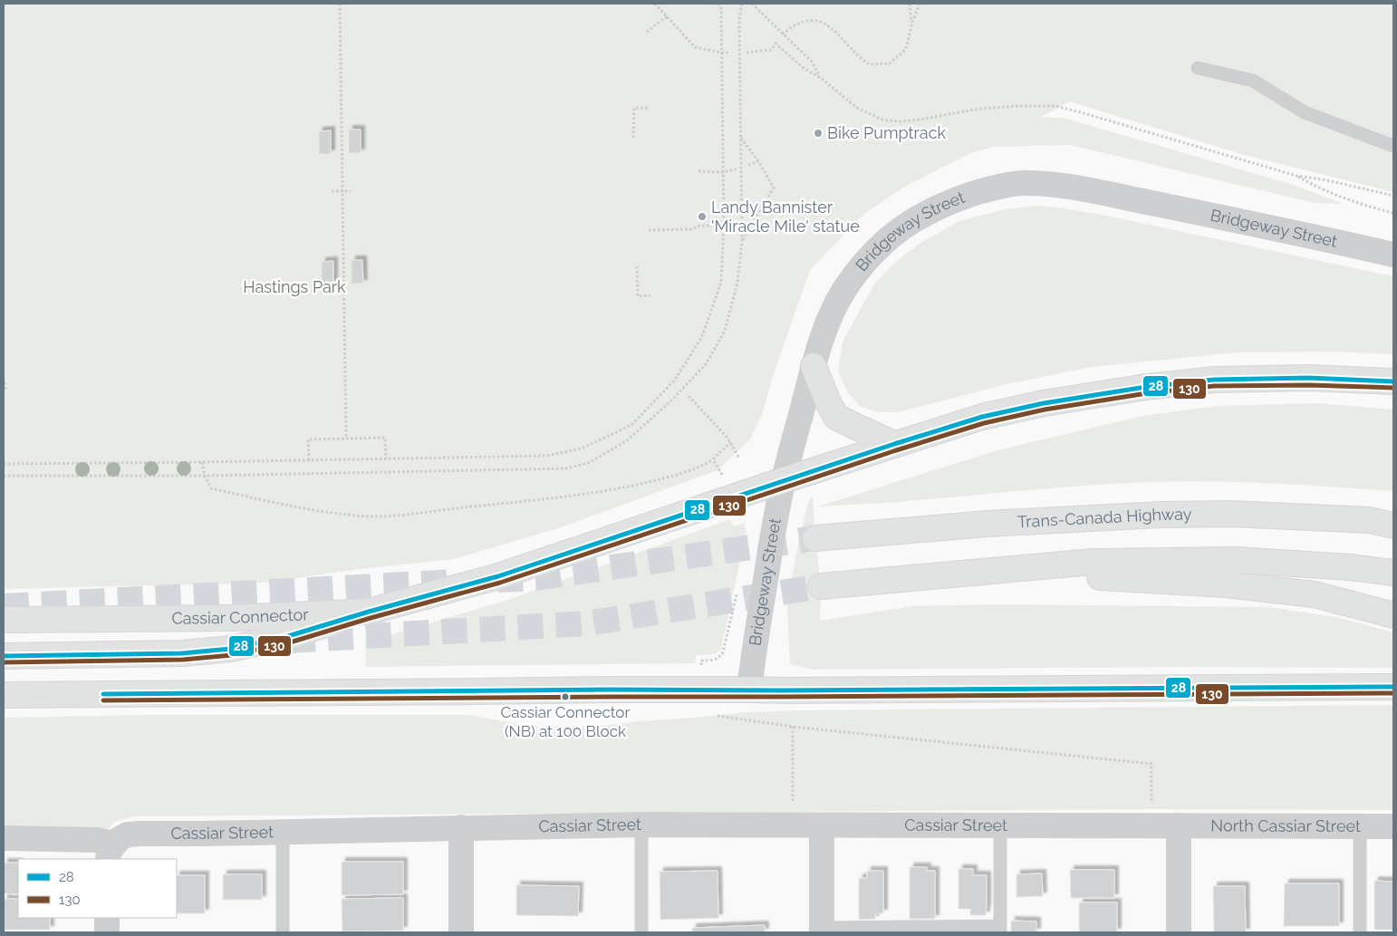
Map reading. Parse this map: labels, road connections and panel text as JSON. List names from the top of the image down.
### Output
{
  "streets": {
    "main road": ["Trans-Canada Highway", "Cassiar Connector"],
    "street": ["Bridgeway Street", "Cassiar Street", "North Cassiar Street"]
  },
  "crossings": [
    ["Bridgeway Street", "Cassiar Connector"],
    ["Cassiar Street", "North Cassiar Street"]
  ],
  "parks": ["Hastings Park"],
  "places": ["Bike Pumptrack", "Landy Bannister 'Miracle Mile' statue", "Cassiar Connector (NB) at 100 Block"],
  "lines": ["transit line 28", "transit line 130"],
  "legend": ["28", "130"]
}
